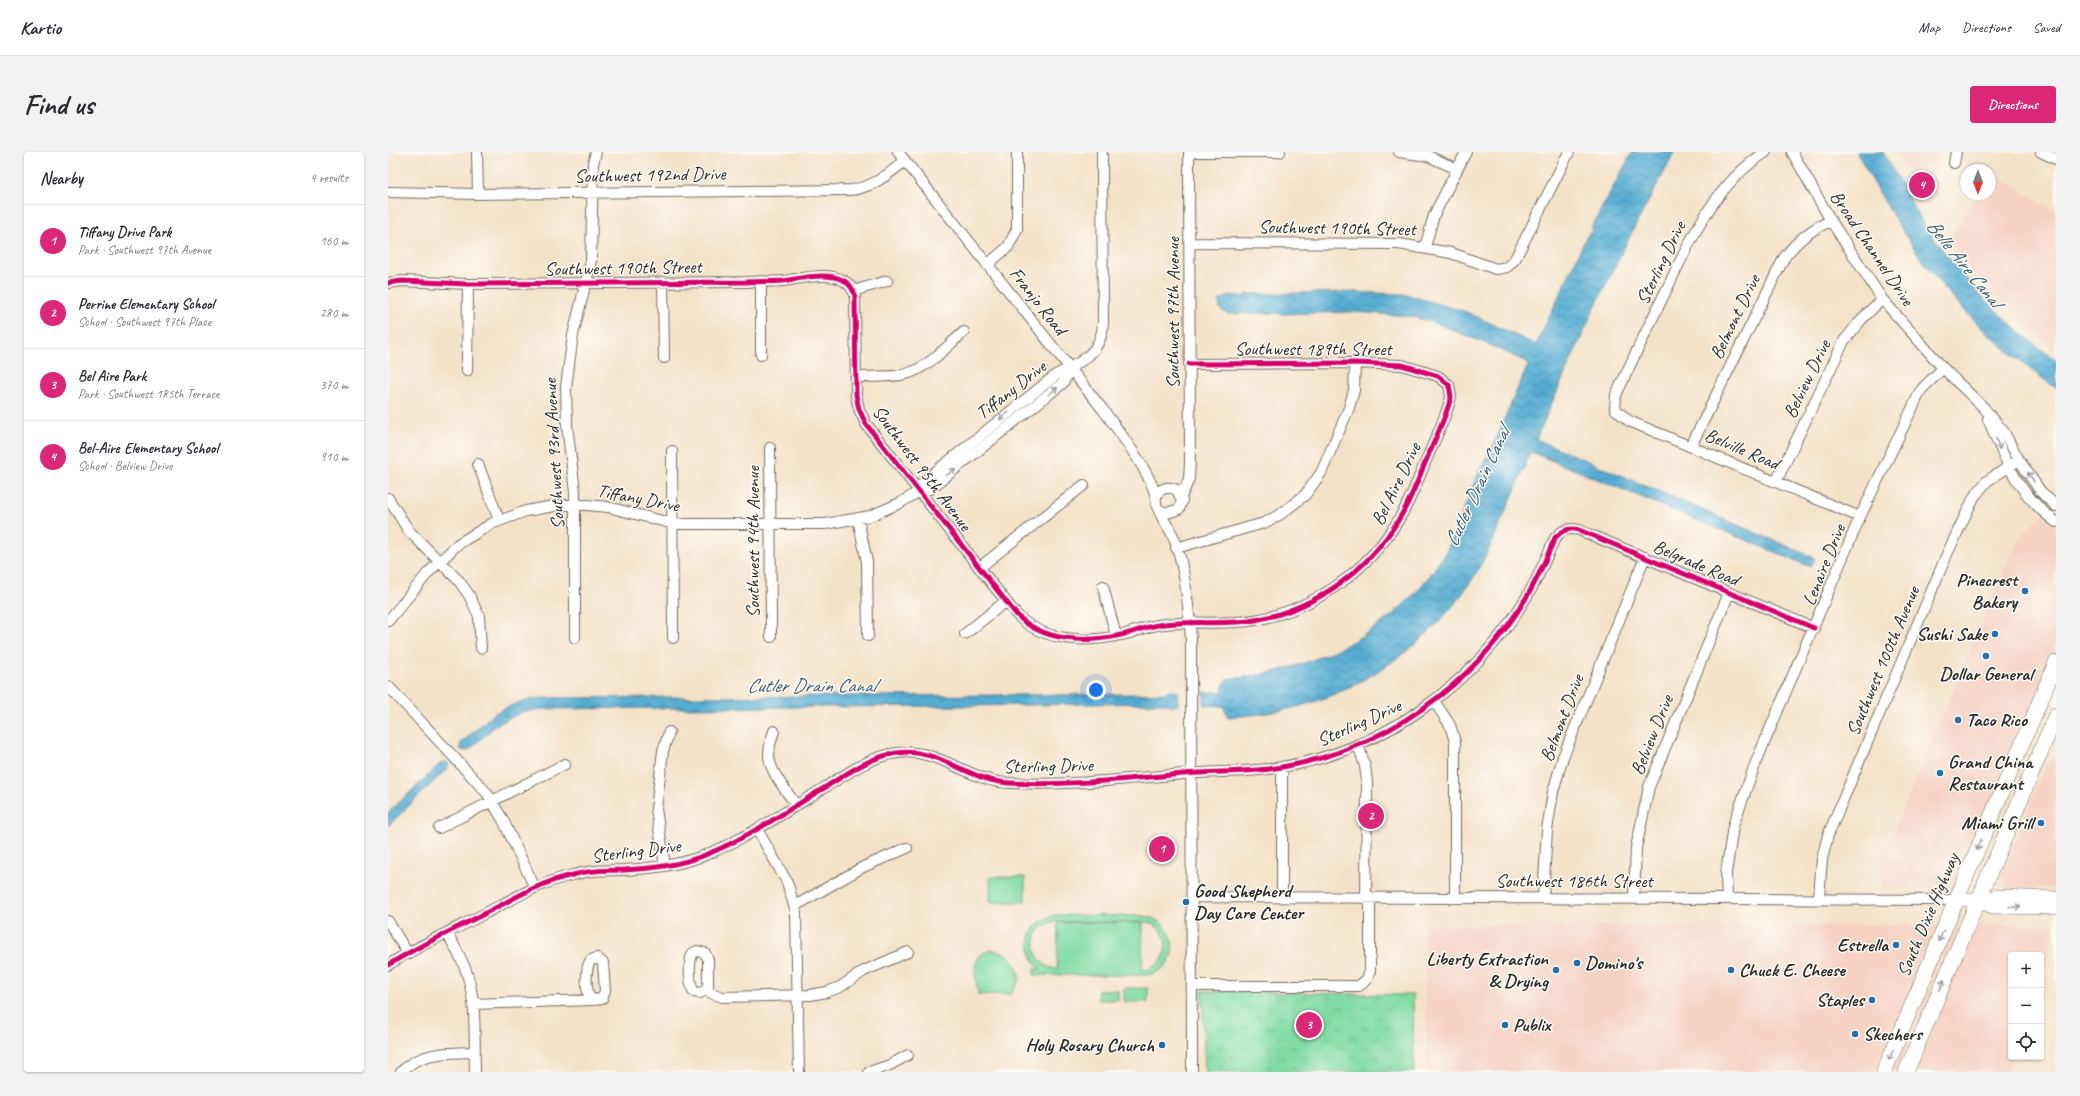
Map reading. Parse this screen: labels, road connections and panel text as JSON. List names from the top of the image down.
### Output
{
  "streets": {
    "highway": ["South Dixie Highway"],
    "street": [
      "Southwest 192nd Drive",
      "Southwest 190th Street",
      "Broad Channel Drive",
      "Sterling Drive",
      "Franjo Road",
      "Southwest 97th Avenue",
      "Belmont Drive",
      "Southwest 189th Street",
      "Belview Drive",
      "Tiffany Drive",
      "Belville Road",
      "Southwest 93rd Avenue",
      "Southwest 95th Avenue",
      "Bel Aire Drive",
      "Southwest 94th Avenue",
      "Belgrade Road",
      "Lenaire Drive",
      "Southwest 100th Avenue",
      "Southwest 186th Street"
    ]
  },
  "crossings": [
    ["Southwest 192nd Drive", "Franjo Road"],
    ["Southwest 192nd Drive", "Southwest 93rd Avenue"],
    ["Southwest 190th Street", "Southwest 97th Avenue"],
    ["Southwest 190th Street", "Southwest 93rd Avenue"],
    ["Southwest 190th Street", "Southwest 95th Avenue"],
    ["Broad Channel Drive", "Belmont Drive"],
    ["Broad Channel Drive", "Belview Drive"],
    ["Broad Channel Drive", "Lenaire Drive"],
    ["Broad Channel Drive", "Southwest 100th Avenue"],
    ["Sterling Drive", "Belville Road"],
    ["Sterling Drive", "Belgrade Road"],
    ["Franjo Road", "Southwest 97th Avenue"],
    ["Franjo Road", "Tiffany Drive"],
    ["Southwest 97th Avenue", "Southwest 189th Street"],
    ["Belmont Drive", "Belville Road"],
    ["Belmont Drive", "Belgrade Road"],
    ["Belmont Drive", "Southwest 186th Street"],
    ["Southwest 189th Street", "Bel Aire Drive"],
    ["Belview Drive", "Belville Road"],
    ["Belview Drive", "Belgrade Road"],
    ["Belview Drive", "Southwest 186th Street"],
    ["Tiffany Drive", "Southwest 93rd Avenue"],
    ["Tiffany Drive", "Southwest 95th Avenue"],
    ["Tiffany Drive", "Southwest 94th Avenue"],
    ["Belville Road", "Lenaire Drive"],
    ["Southwest 95th Avenue", "Bel Aire Drive"],
    ["Belgrade Road", "Lenaire Drive"],
    ["Lenaire Drive", "Southwest 186th Street"],
    ["Southwest 100th Avenue", "Southwest 186th Street"],
    ["Southwest 186th Street", "South Dixie Highway"]
  ],
  "water": ["Belle Aire Canal", "Cutler Drain Canal"],
  "places": [
    "Pinecrest Bakery",
    "Sushi Sake",
    "Dollar General",
    "Taco Rico",
    "Grand China Restaurant",
    "Miami Grill",
    "Good Shepherd Day Care Center",
    "Estrella",
    "Domino's",
    "Liberty Extraction & Drying",
    "Chuck E. Cheese",
    "Staples",
    "Publix",
    "Skechers",
    "Holy Rosary Church"
  ],
  "north": "bottom",
  "page": {
    "header": "Kartio",
    "nav": ["Map", "Directions", "Saved"],
    "buttons": "Directions",
    "title": "Find us",
    "heading": ["Nearby", "4 results"],
    "pins": [
      "4",
      "2",
      "1",
      "3"
    ],
    "list": [
      {
        "mark": "1",
        "name": "Tiffany Drive Park",
        "note": "Park · Southwest 97th Avenue",
        "value": "160 m"
      },
      {
        "mark": "2",
        "name": "Perrine Elementary School",
        "note": "School · Southwest 97th Place",
        "value": "280 m"
      },
      {
        "mark": "3",
        "name": "Bel Aire Park",
        "note": "Park · Southwest 185th Terrace",
        "value": "370 m"
      },
      {
        "mark": "4",
        "name": "Bel-Aire Elementary School",
        "note": "School · Belview Drive",
        "value": "910 m"
      }
    ],
    "map_buttons": ["+", "−"]
  }
}
